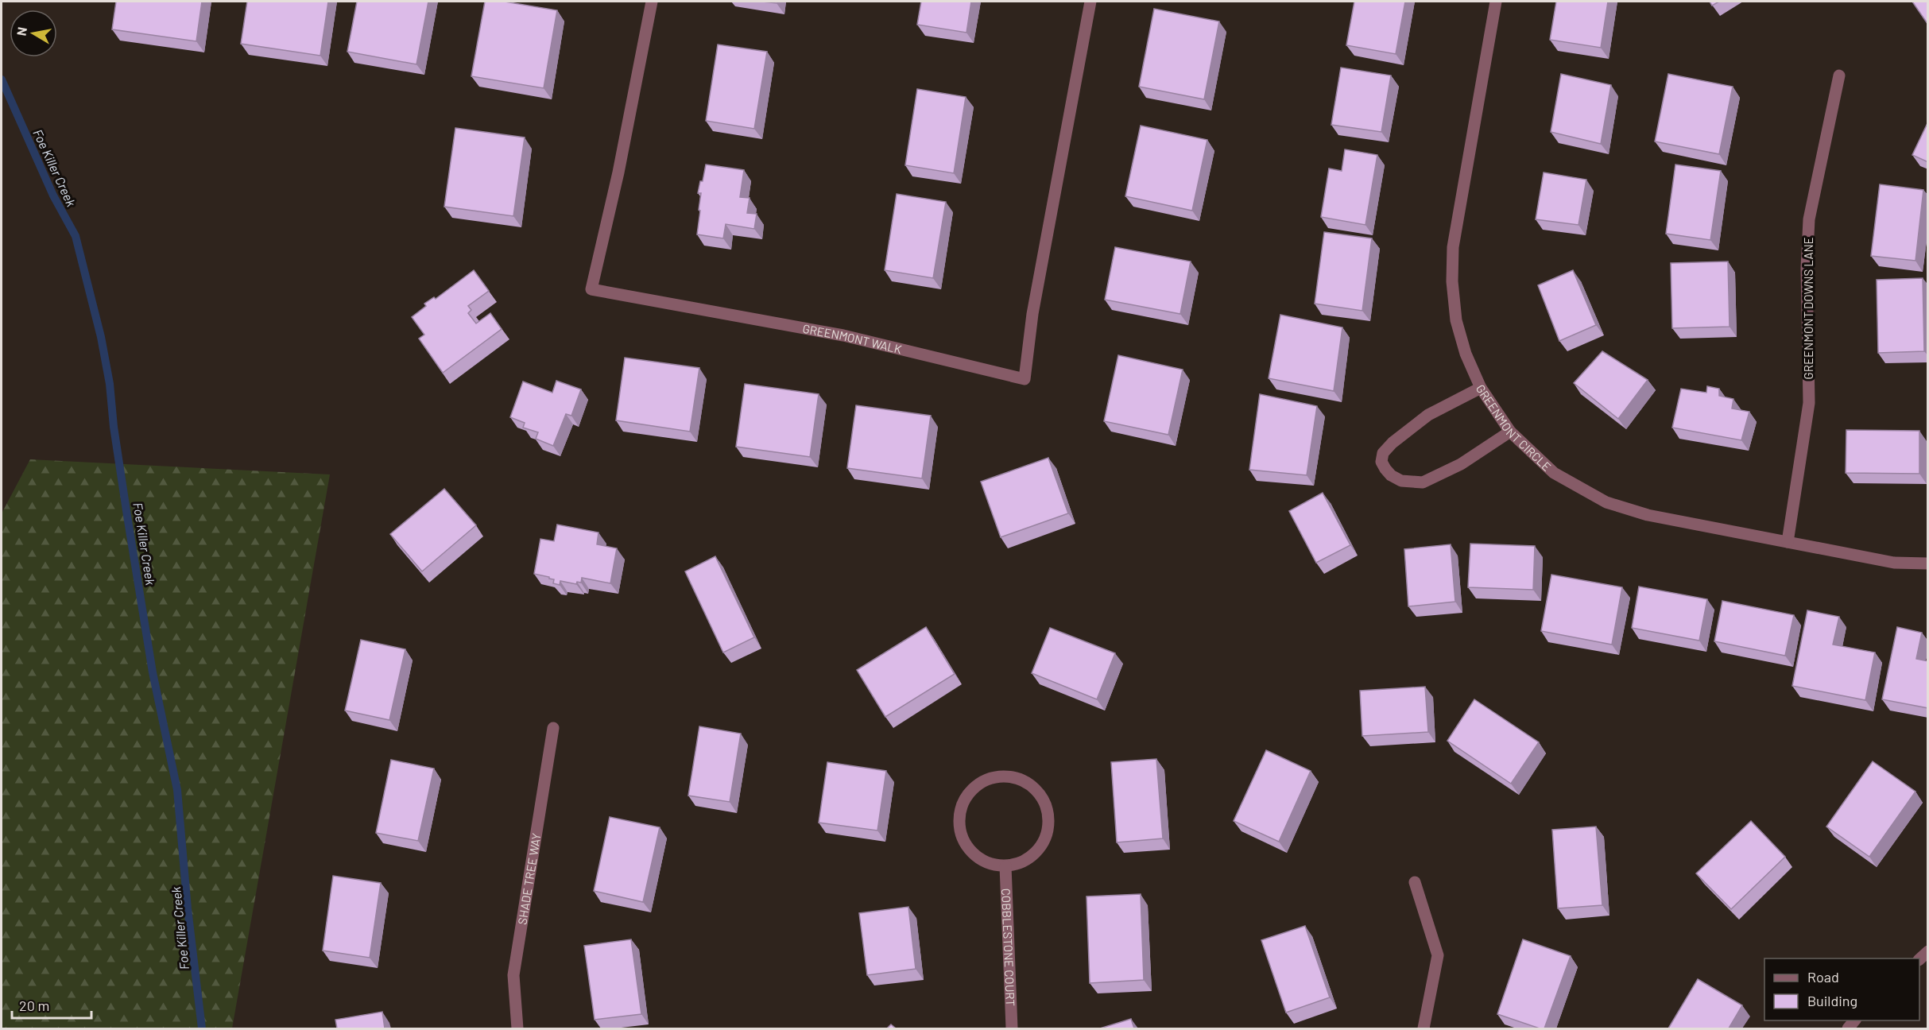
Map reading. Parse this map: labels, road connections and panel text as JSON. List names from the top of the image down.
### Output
{
  "streets": {
    "street": [
      "GREENMONT DOWNS LANE",
      "GREENMONT WALK",
      "GREENMONT CIRCLE",
      "SHADE TREE WAY",
      "COBBLESTONE COURT"
    ]
  },
  "crossings": [
    ["GREENMONT DOWNS LANE", "GREENMONT CIRCLE"]
  ],
  "water": ["Foe Killer Creek"],
  "legend": ["Road", "Building"],
  "scale_bar": "20 m",
  "north": "left"
}
